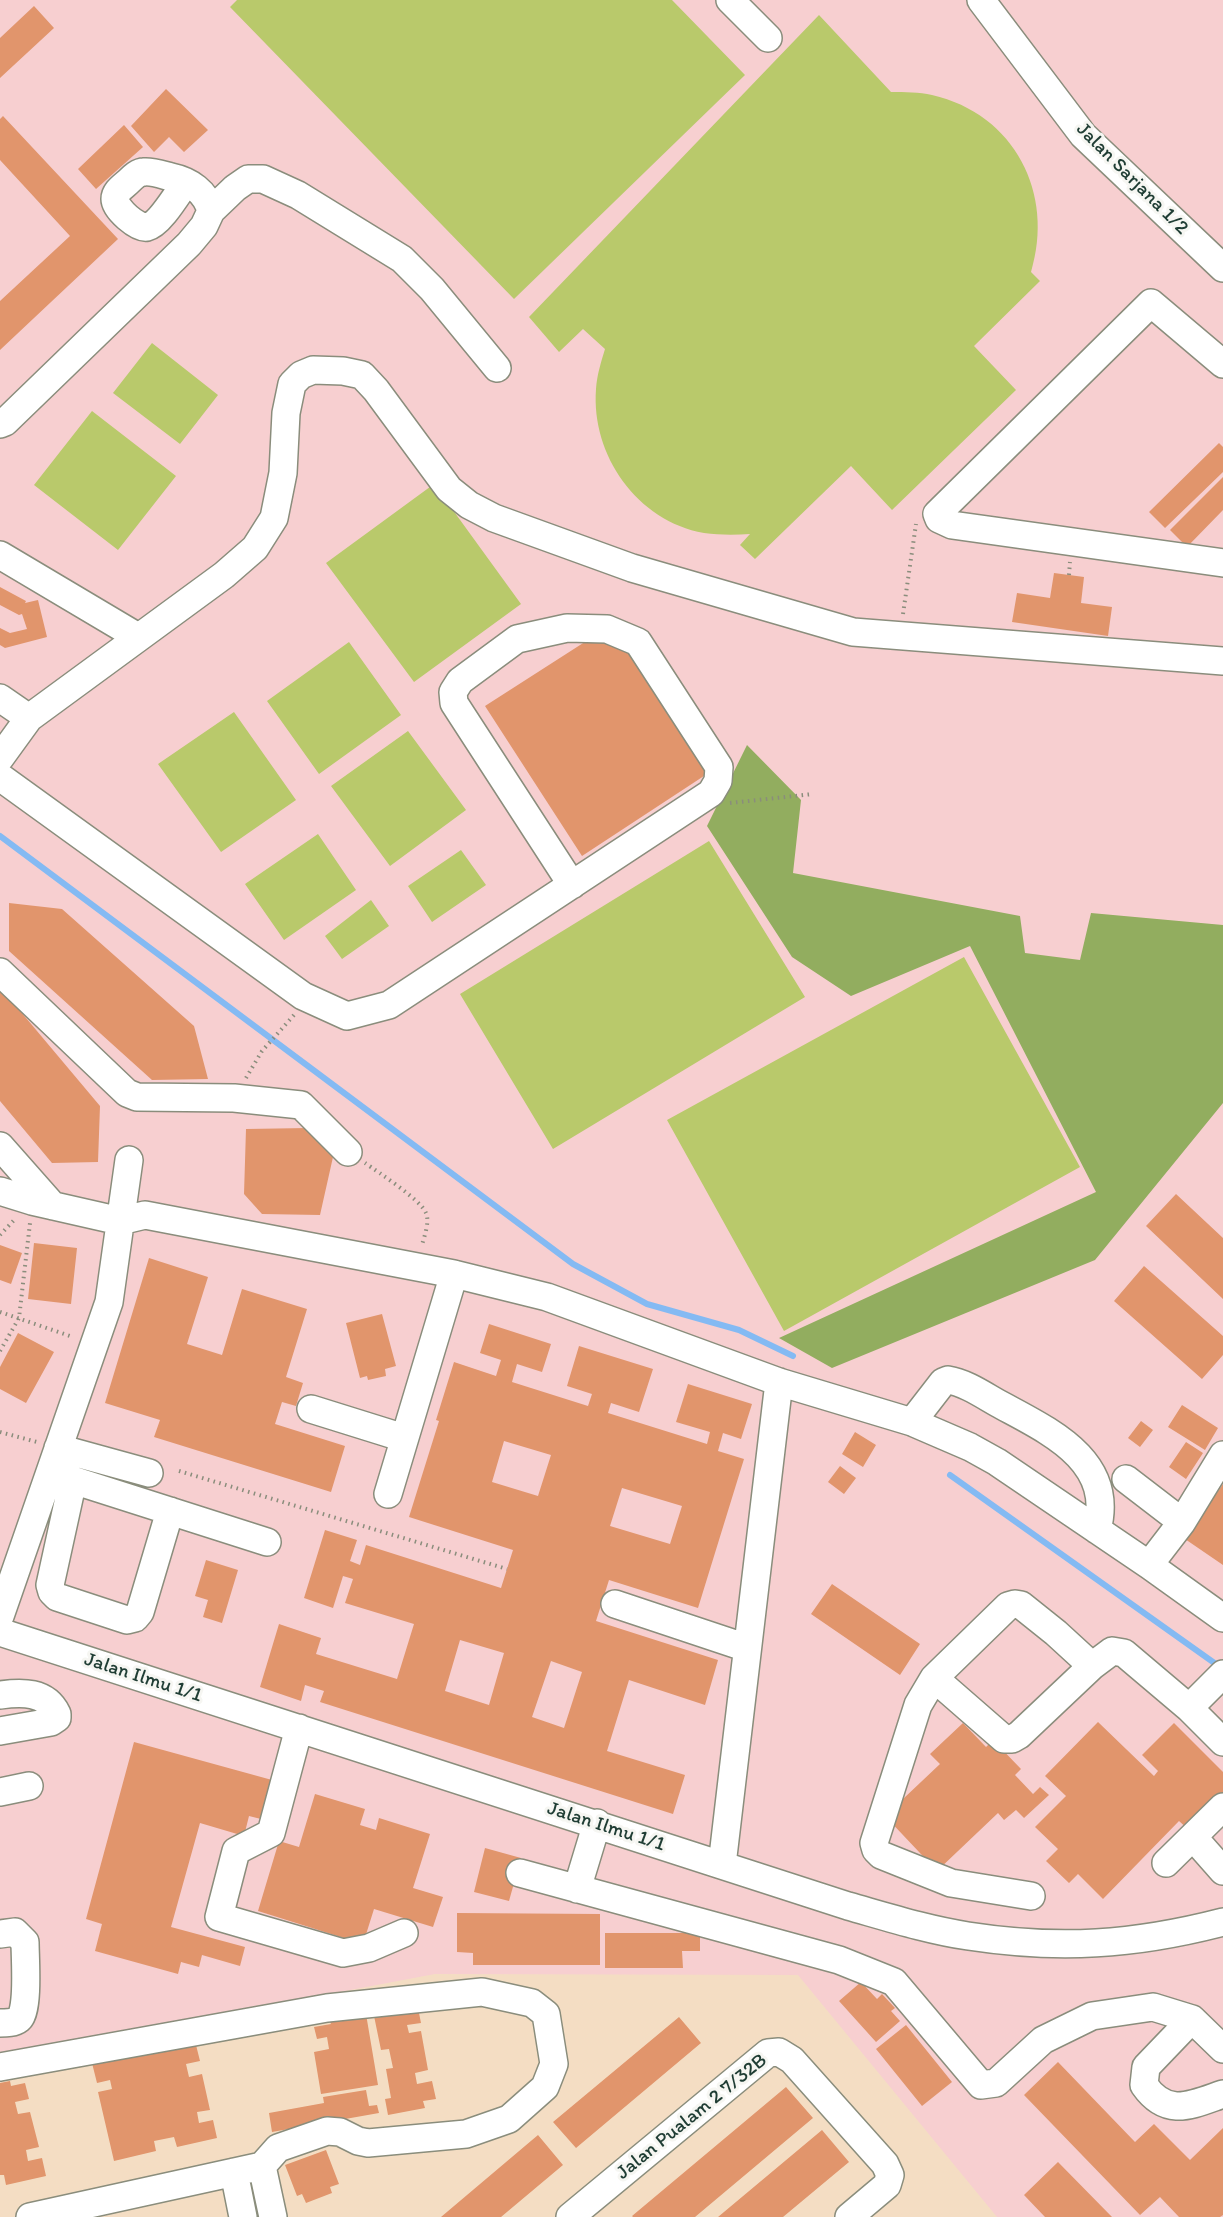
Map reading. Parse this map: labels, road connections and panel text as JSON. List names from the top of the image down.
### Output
{
  "streets": {
    "street": ["Jalan Sarjana 1/2", "Jalan Ilmu 1/1", "Jalan Pualam 2 7/32B"]
  }
}
